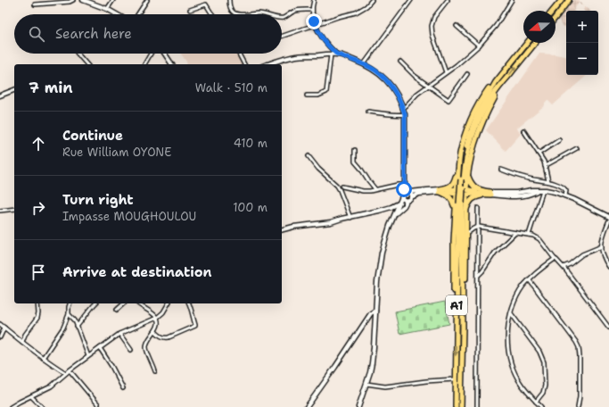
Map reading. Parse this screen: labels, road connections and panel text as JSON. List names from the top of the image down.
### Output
{
  "streets": {
    "highway": ["A1"]
  },
  "north": "left",
  "page": {
    "map_buttons": ["+", "−"],
    "search": "Search here",
    "heading": ["7 min", "Walk · 510 m"],
    "list": [
      ["Continue", "Rue William OYONE", "410 m"],
      ["Turn right", "Impasse MOUGHOULOU", "100 m"],
      "Arrive at destination"
    ]
  }
}
